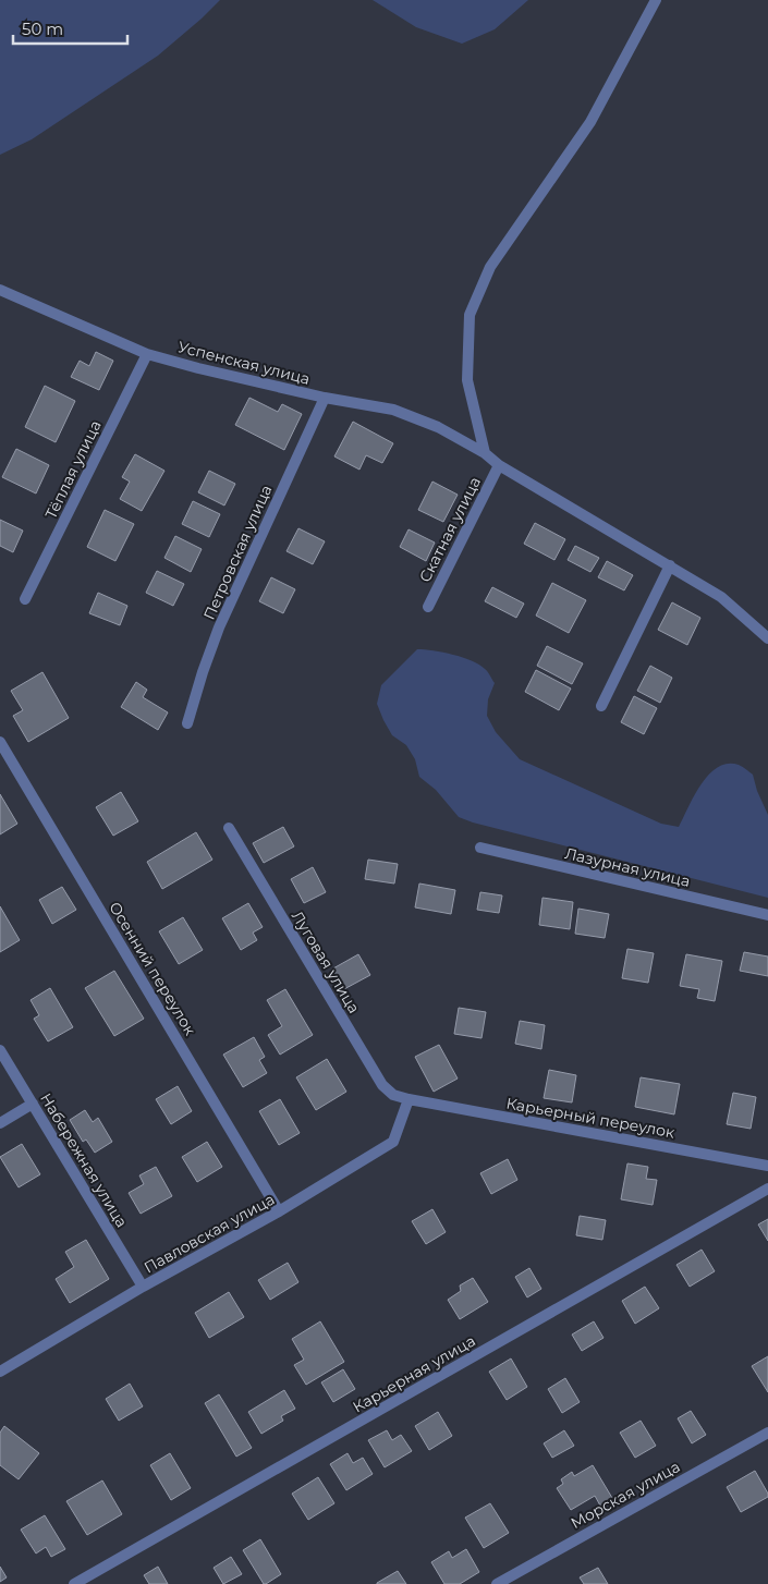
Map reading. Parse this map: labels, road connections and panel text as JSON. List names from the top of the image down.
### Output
{
  "streets": {
    "street": [
      "Успенская улица",
      "Тёплая улица",
      "Скатная улица",
      "Петровская улица",
      "Лазурная улица",
      "Луговая улица",
      "Осенний переулок",
      "Карьерный переулок",
      "Набережная улица",
      "Павловская улица",
      "Карьерная улица",
      "Морская улица"
    ]
  },
  "crossings": [
    ["Успенская улица", "Тёплая улица"],
    ["Успенская улица", "Скатная улица"],
    ["Успенская улица", "Петровская улица"],
    ["Луговая улица", "Карьерный переулок"],
    ["Луговая улица", "Павловская улица"],
    ["Осенний переулок", "Павловская улица"],
    ["Карьерный переулок", "Павловская улица"],
    ["Набережная улица", "Павловская улица"]
  ],
  "scale_bar": "50 m"
}
